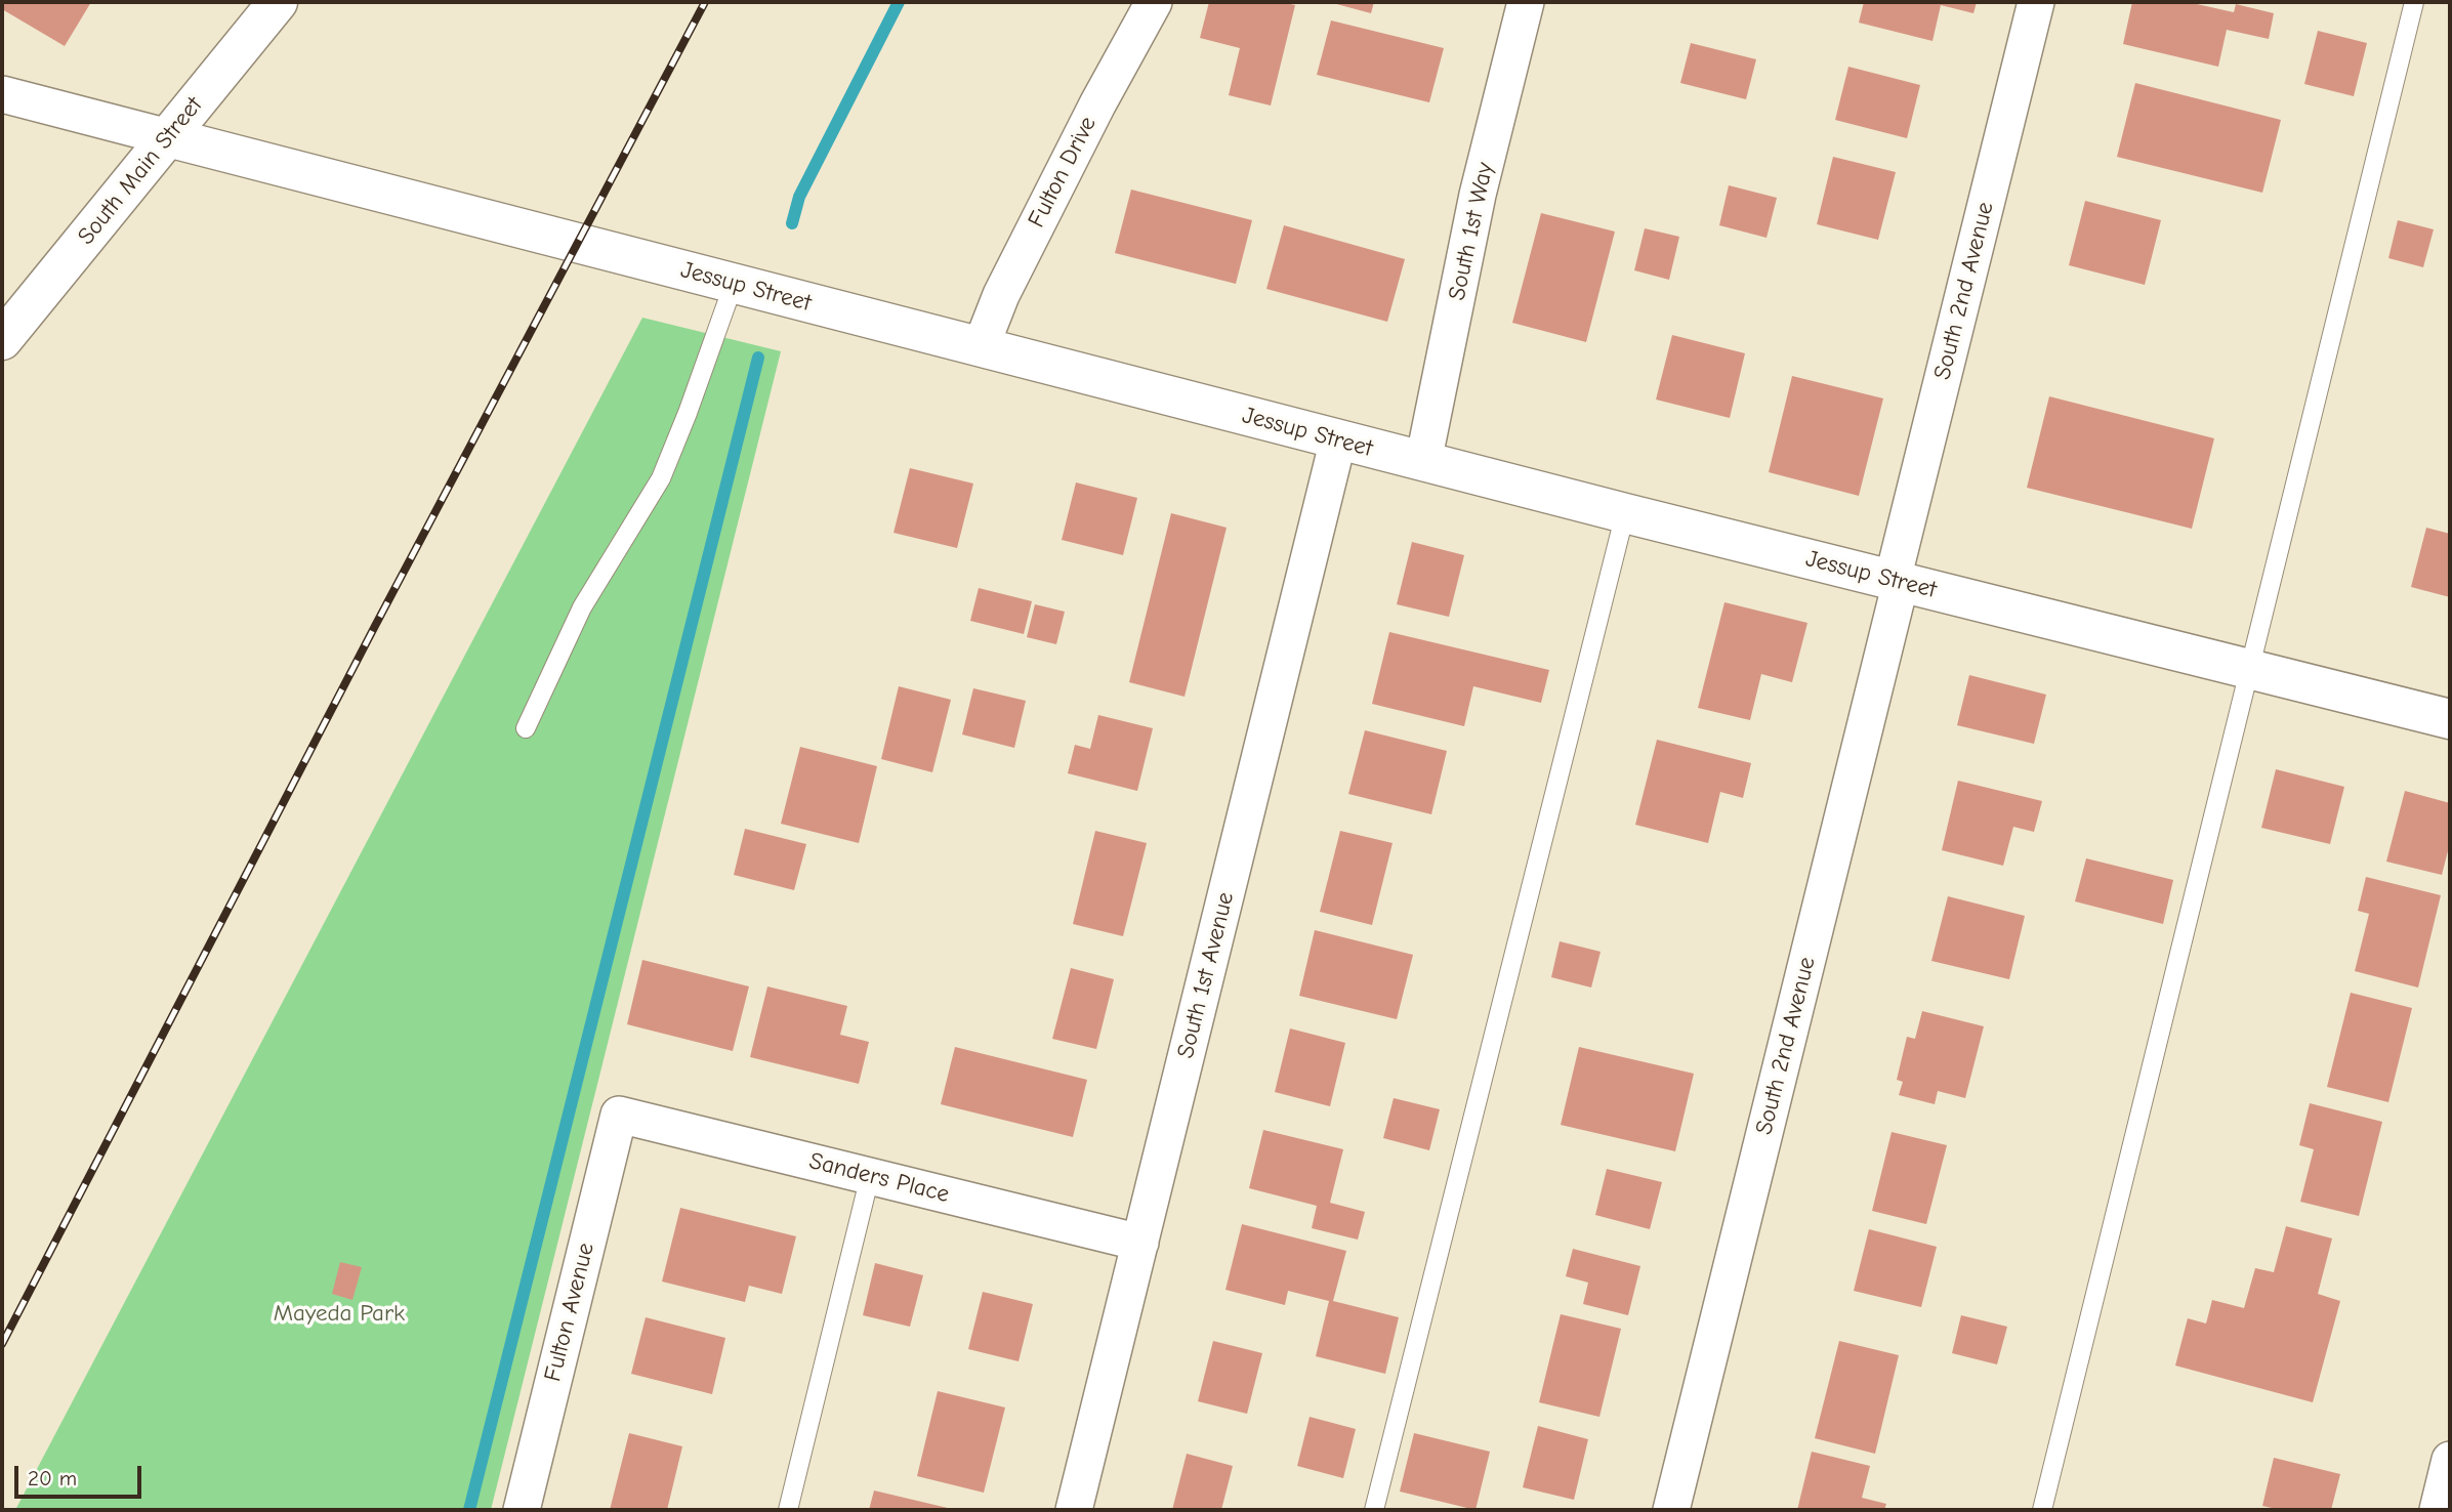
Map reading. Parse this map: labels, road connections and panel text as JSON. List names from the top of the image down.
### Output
{
  "streets": {
    "street": [
      "South Main Street",
      "Fulton Drive",
      "South 1st Way",
      "Jessup Street",
      "South 2nd Avenue",
      "South 1st Avenue",
      "Sanders Place",
      "Fulton Avenue"
    ]
  },
  "crossings": [
    ["South Main Street", "Jessup Street"],
    ["Fulton Drive", "Jessup Street"],
    ["South 1st Way", "Jessup Street"],
    ["Jessup Street", "South 2nd Avenue"],
    ["Jessup Street", "South 1st Avenue"],
    ["South 1st Avenue", "Sanders Place"],
    ["Sanders Place", "Fulton Avenue"]
  ],
  "parks": ["Mayeda Park"],
  "scale_bar": "20 m"
}
